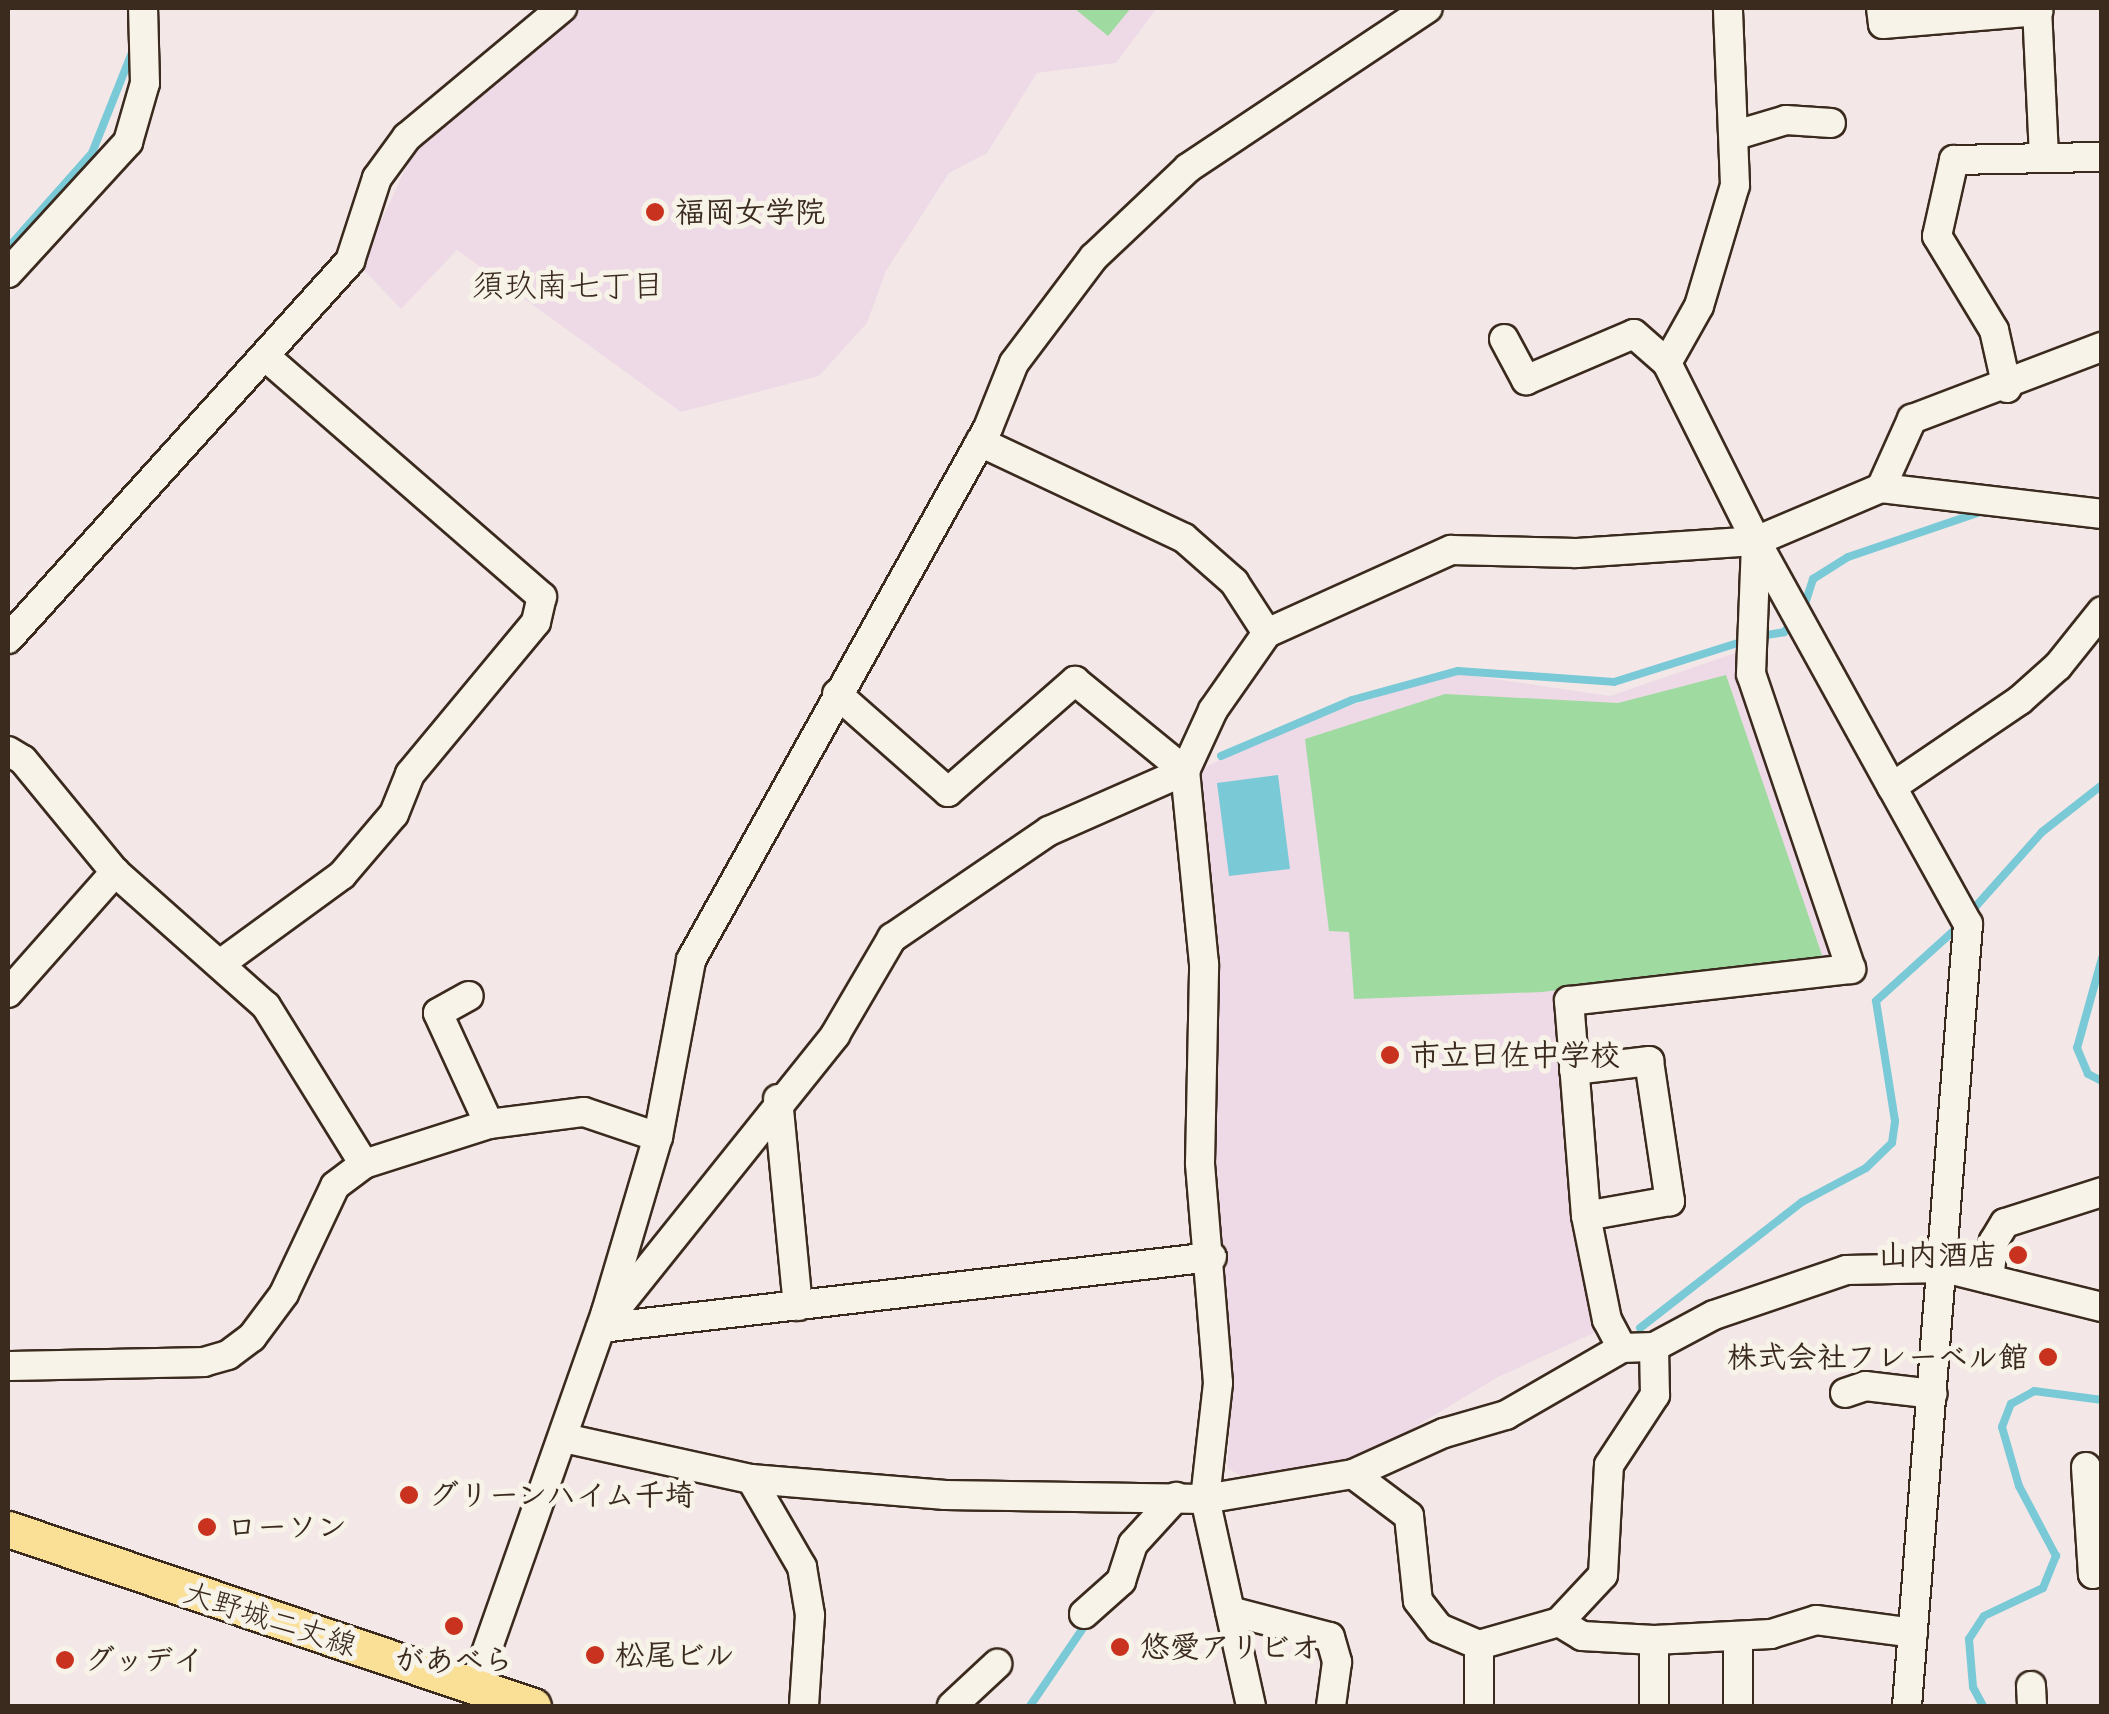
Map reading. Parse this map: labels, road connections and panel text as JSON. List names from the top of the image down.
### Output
{
  "streets": {
    "main road": ["大野城二丈線"]
  },
  "districts": ["須玖南七丁目"],
  "places": [
    "福岡女学院",
    "市立曰佐中学校",
    "山内酒店",
    "株式会社フレーベル館",
    "グリーンハイム千埼",
    "ローソン",
    "があべら",
    "悠愛アリビオ",
    "松尾ビル",
    "グッデイ"
  ]
}
